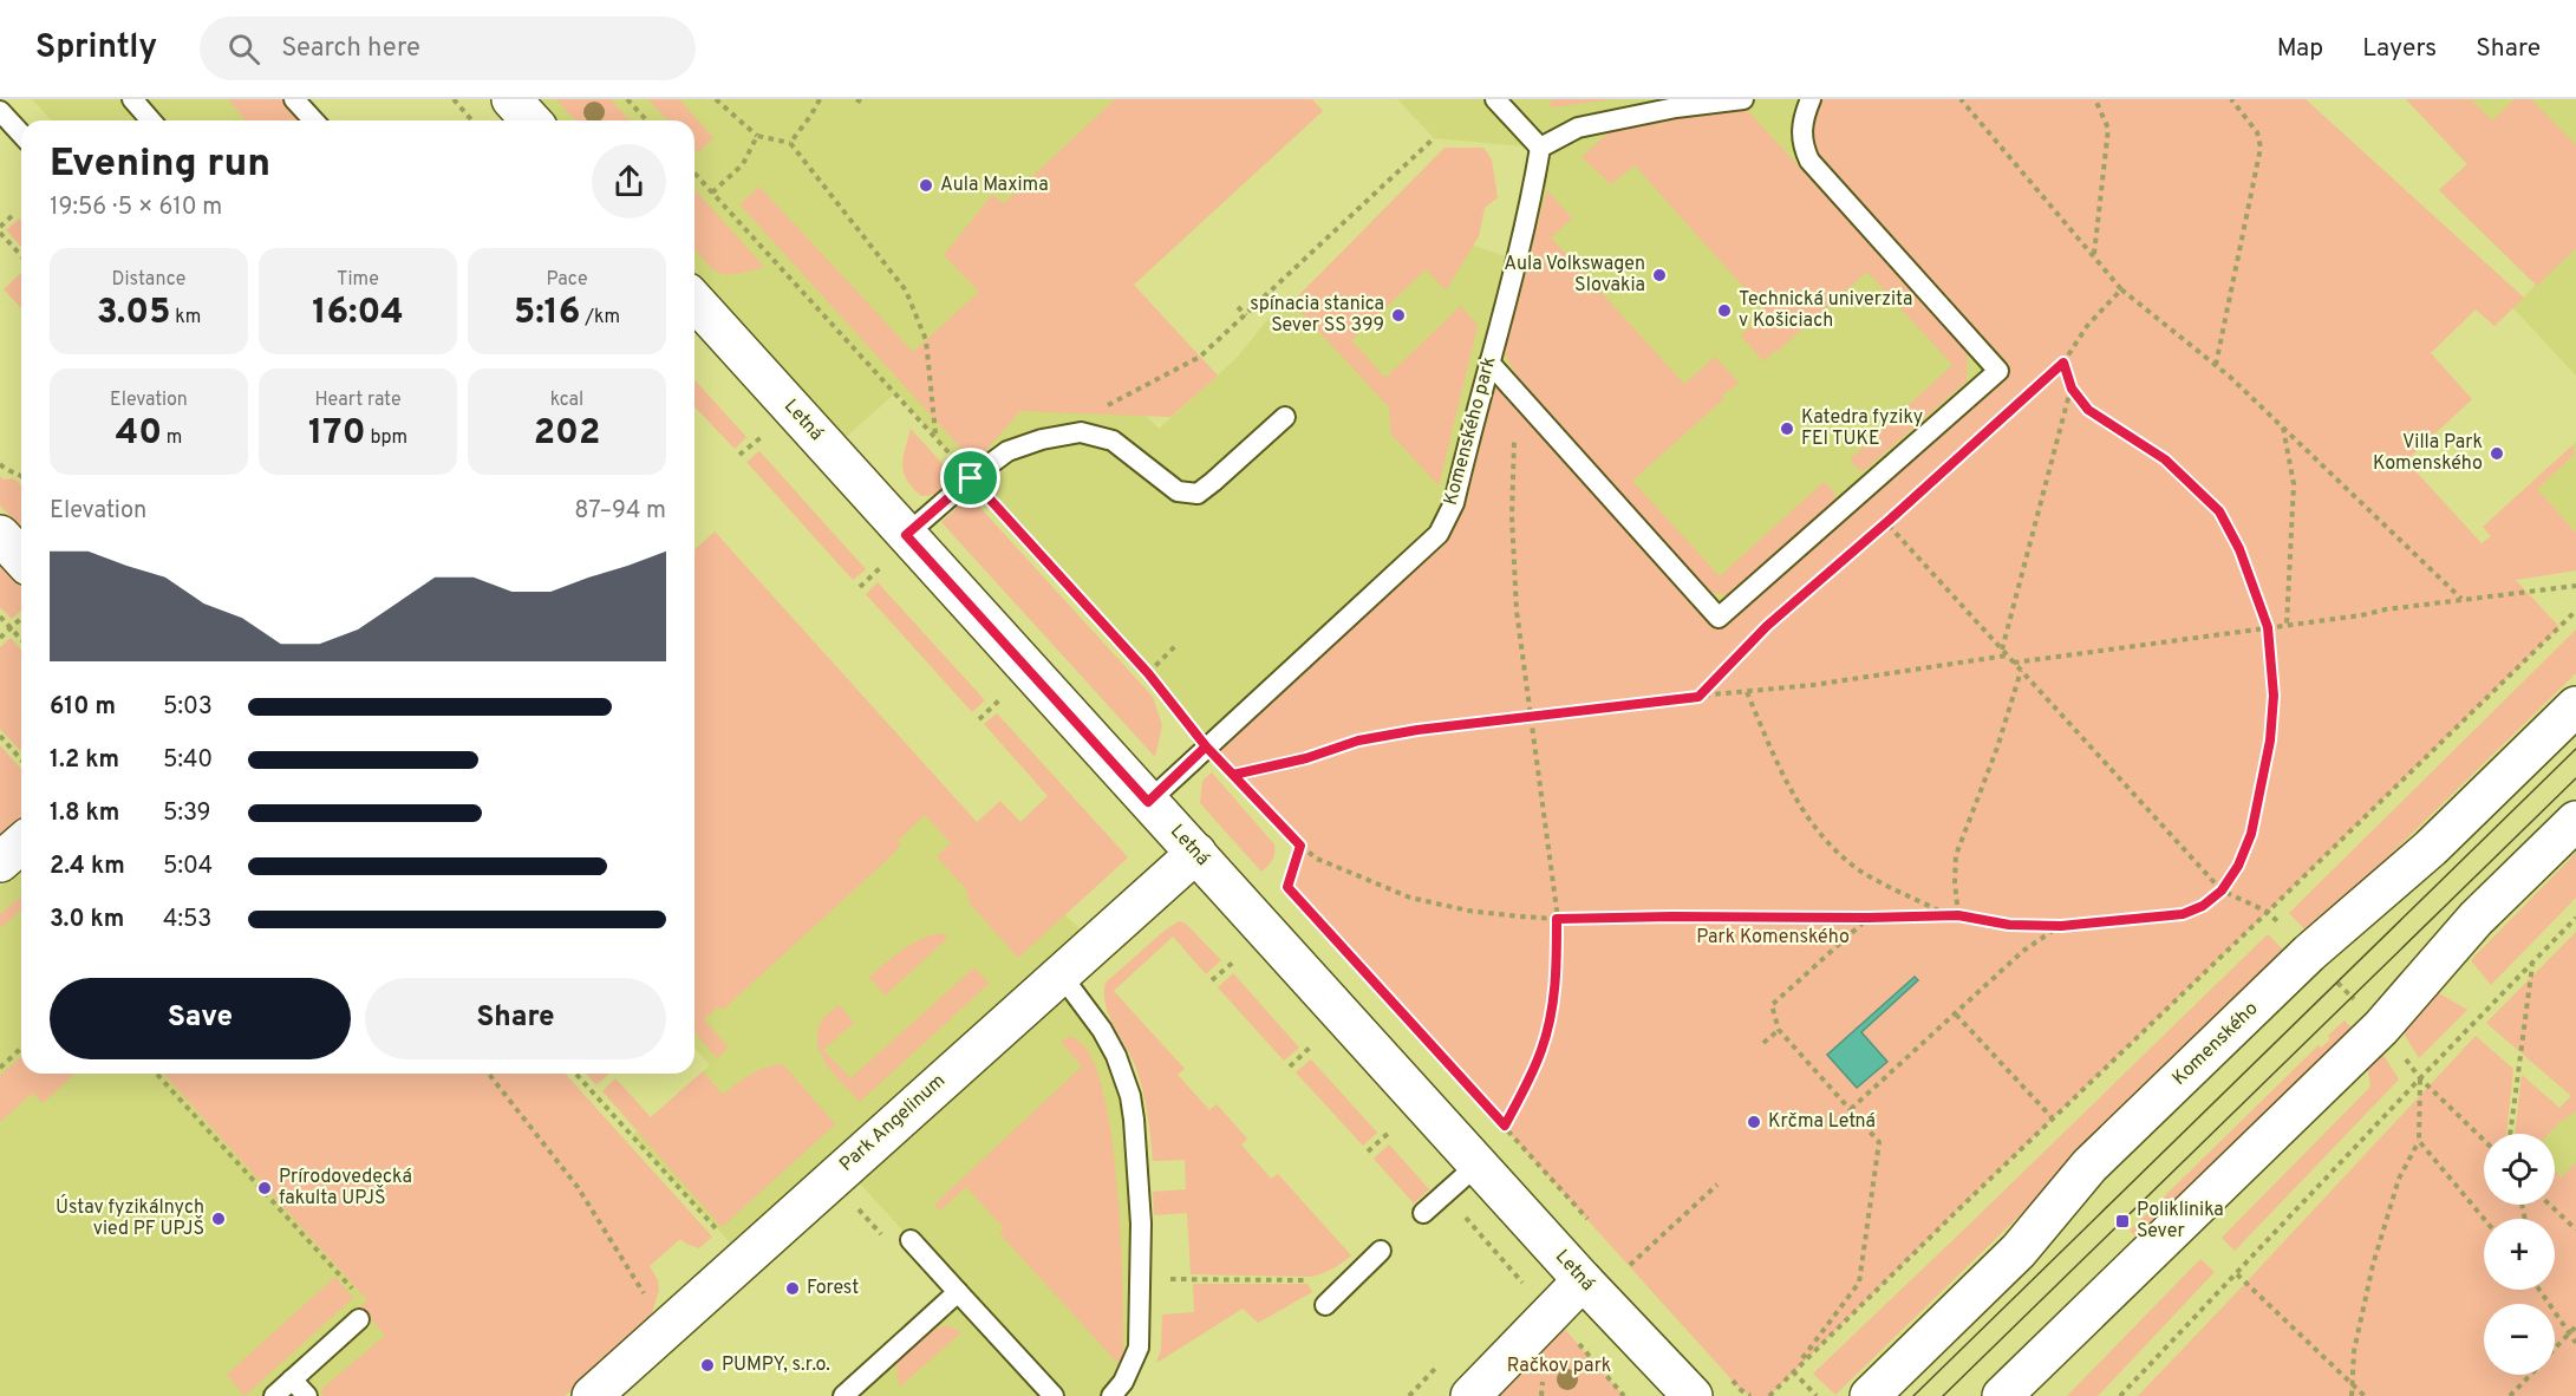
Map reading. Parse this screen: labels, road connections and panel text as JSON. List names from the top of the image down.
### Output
{
  "streets": {
    "street": ["Letná", "Komenského", "Park Angelinum"],
    "lane": ["Komenského park"]
  },
  "crossings": [
    ["Letná", "Komenského park"],
    ["Letná", "Park Angelinum"]
  ],
  "parks": ["Park Komenského", "Račkov park"],
  "places": {
    "other": [
      "Aula Maxima",
      "Aula Volkswagen Slovakia",
      "Technická univerzita v Košiciach",
      "spínacia stanica Sever SS 399",
      "Katedra fyziky FEI TUKE",
      "Villa Park Komenského",
      "Krčma Letná",
      "Prírodovedecká fakulta UPJŠ",
      "Ústav fyzikálnych vied PF UPJŠ",
      "Forest",
      "PUMPY, s.r.o."
    ],
    "transit": ["Poliklinika Sever"]
  },
  "page": {
    "header": "Sprintly",
    "search": "Search here",
    "nav": ["Map", "Layers", "Share"],
    "heading": ["Evening run", "19:56 · 5 × 610 m"],
    "stats": [
      ["Distance", "3.05 km"],
      ["Time", "16:04"],
      ["Pace", "5:16 /km"],
      ["Elevation", "40 m"],
      ["Heart rate", "170 bpm"],
      ["kcal", "202"]
    ],
    "chart": ["Elevation", "87–94 m"],
    "list": [
      {
        "name": "610 m",
        "note": "5:03"
      },
      {
        "name": "1.2 km",
        "note": "5:40"
      },
      {
        "name": "1.8 km",
        "note": "5:39"
      },
      {
        "name": "2.4 km",
        "note": "5:04"
      },
      {
        "name": "3.0 km",
        "note": "4:53"
      }
    ],
    "buttons": ["Save", "Share"],
    "map_buttons": ["+", "−"]
  }
}
